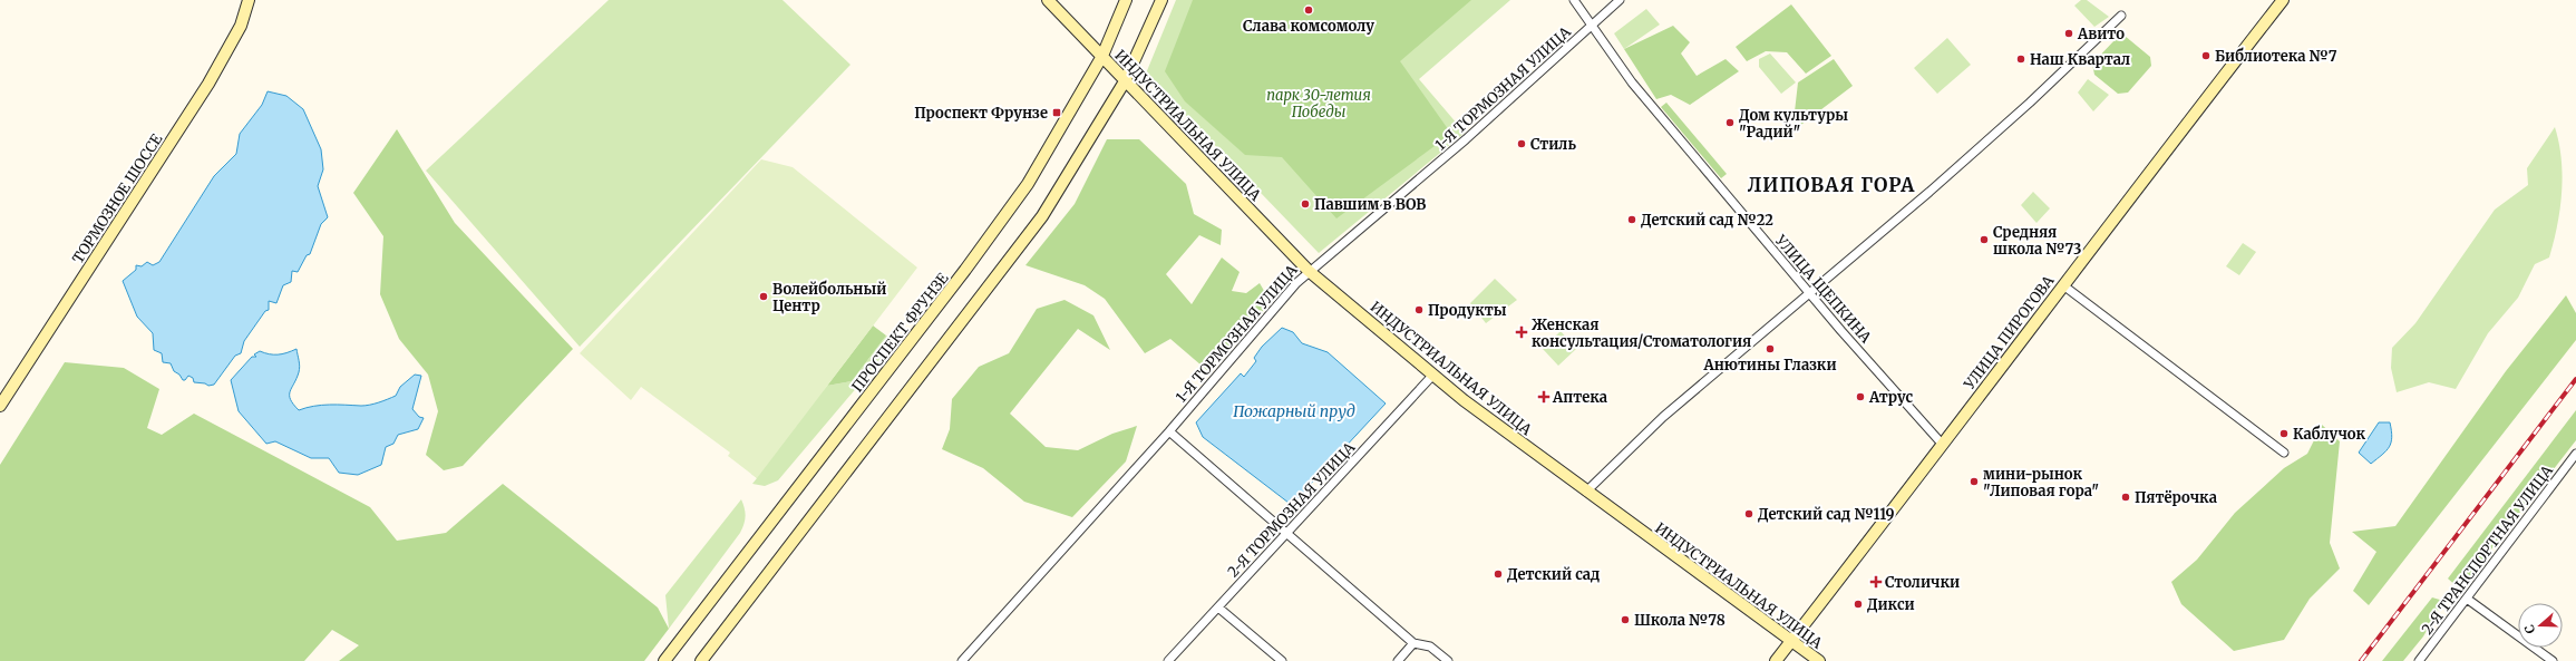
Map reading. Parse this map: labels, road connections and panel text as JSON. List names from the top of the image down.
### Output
{
  "streets": {
    "street": [
      "1-Я ТОРМОЗНАЯ УЛИЦА",
      "ИНДУСТРИАЛЬНАЯ УЛИЦА",
      "ТОРМОЗНОЕ ШОССЕ",
      "УЛИЦА ЩЕПКИНА",
      "ПРОСПЕКТ ФРУНЗЕ",
      "УЛИЦА ПИРОГОВА",
      "2-Я ТОРМОЗНАЯ УЛИЦА",
      "2-Я ТРАНСПОРТНАЯ УЛИЦА"
    ]
  },
  "crossings": [
    ["1-Я ТОРМОЗНАЯ УЛИЦА", "ИНДУСТРИАЛЬНАЯ УЛИЦА"],
    ["1-Я ТОРМОЗНАЯ УЛИЦА", "УЛИЦА ЩЕПКИНА"],
    ["ИНДУСТРИАЛЬНАЯ УЛИЦА", "ПРОСПЕКТ ФРУНЗЕ"],
    ["ИНДУСТРИАЛЬНАЯ УЛИЦА", "УЛИЦА ПИРОГОВА"],
    ["ИНДУСТРИАЛЬНАЯ УЛИЦА", "2-Я ТОРМОЗНАЯ УЛИЦА"],
    ["УЛИЦА ЩЕПКИНА", "УЛИЦА ПИРОГОВА"]
  ],
  "districts": ["ЛИПОВАЯ ГОРА"],
  "water": ["Пожарный пруд"],
  "parks": ["парк 30-летия Победы"],
  "places": {
    "other": [
      "Слава комсомолу",
      "Авито",
      "Библиотека №7",
      "Наш Квартал",
      "Дом культуры \"Радий\"",
      "Стиль",
      "Павшим в ВОВ",
      "Детский сад №22",
      "Средняя школа №73",
      "Волейбольный Центр",
      "Продукты",
      "Анютины Глазки",
      "Атрус",
      "Каблучок",
      "мини-рынок \"Липовая гора\"",
      "Пятёрочка",
      "Детский сад №119",
      "Детский сад",
      "Дикси",
      "Школа №78"
    ],
    "transit": ["Проспект Фрунзе"],
    "health": ["Женская консультация/Стоматология", "Аптека", "Столички"]
  },
  "north": "left"
}
